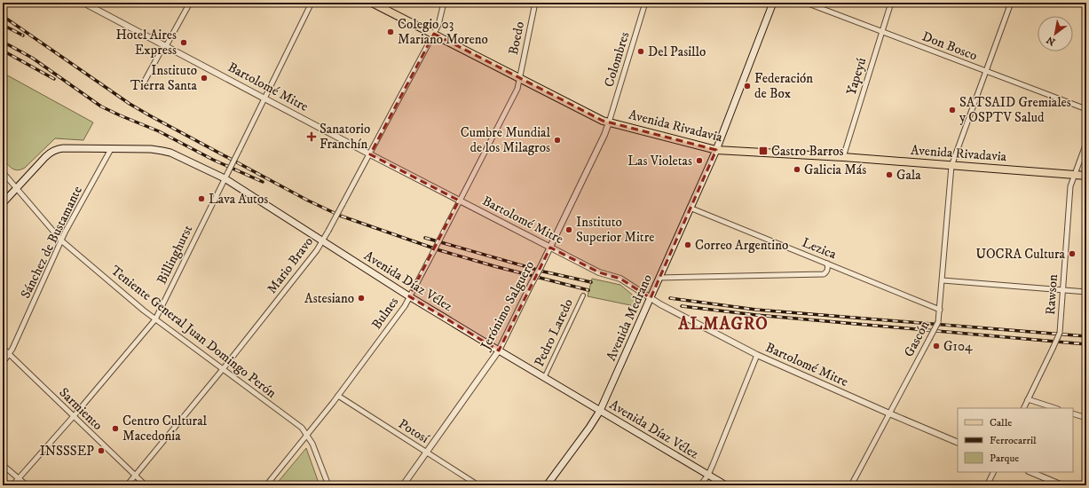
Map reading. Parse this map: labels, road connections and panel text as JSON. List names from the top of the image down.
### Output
{
  "streets": {
    "main road": ["Avenida Rivadavia", "Avenida Díaz Vélez", "Avenida Medrano"],
    "street": [
      "Boedo",
      "Don Bosco",
      "Colombres",
      "Yapeyú",
      "Bartolomé Mitre",
      "Sánchez de Bustamante",
      "Lezica",
      "Billinghurst",
      "Mario Bravo",
      "Rawson",
      "Jerónimo Salguero",
      "Bulnes",
      "Teniente General Juan Domingo Perón",
      "Pedro Laredo",
      "Gascón",
      "Sarmiento",
      "Potosí"
    ]
  },
  "crossings": [
    ["Boedo", "Avenida Rivadavia"],
    ["Boedo", "Bulnes"],
    ["Don Bosco", "Yapeyú"],
    ["Don Bosco", "Gascón"],
    ["Colombres", "Avenida Rivadavia"],
    ["Colombres", "Jerónimo Salguero"],
    ["Yapeyú", "Avenida Rivadavia"],
    ["Bartolomé Mitre", "Billinghurst"],
    ["Bartolomé Mitre", "Mario Bravo"],
    ["Bartolomé Mitre", "Jerónimo Salguero"],
    ["Bartolomé Mitre", "Bulnes"],
    ["Bartolomé Mitre", "Avenida Medrano"],
    ["Bartolomé Mitre", "Gascón"],
    ["Avenida Rivadavia", "Mario Bravo"],
    ["Avenida Rivadavia", "Rawson"],
    ["Avenida Rivadavia", "Jerónimo Salguero"],
    ["Avenida Rivadavia", "Bulnes"],
    ["Avenida Rivadavia", "Avenida Medrano"],
    ["Avenida Rivadavia", "Gascón"],
    ["Sánchez de Bustamante", "Avenida Díaz Vélez"],
    ["Sánchez de Bustamante", "Teniente General Juan Domingo Perón"],
    ["Sánchez de Bustamante", "Sarmiento"],
    ["Lezica", "Avenida Medrano"],
    ["Lezica", "Gascón"],
    ["Billinghurst", "Avenida Díaz Vélez"],
    ["Billinghurst", "Teniente General Juan Domingo Perón"],
    ["Billinghurst", "Sarmiento"],
    ["Mario Bravo", "Avenida Díaz Vélez"],
    ["Mario Bravo", "Teniente General Juan Domingo Perón"],
    ["Mario Bravo", "Sarmiento"],
    ["Avenida Díaz Vélez", "Jerónimo Salguero"],
    ["Avenida Díaz Vélez", "Bulnes"],
    ["Avenida Díaz Vélez", "Avenida Medrano"],
    ["Avenida Díaz Vélez", "Teniente General Juan Domingo Perón"],
    ["Avenida Díaz Vélez", "Pedro Laredo"],
    ["Jerónimo Salguero", "Potosí"],
    ["Bulnes", "Teniente General Juan Domingo Perón"],
    ["Bulnes", "Potosí"]
  ],
  "districts": ["ALMAGRO"],
  "places": {
    "other": [
      "Colegio 03 Mariano Moreno",
      "Hotel Aires Express",
      "Del Pasillo",
      "Instituto Tierra Santa",
      "Federación de Box",
      "SATSAID Gremiales y OSPTV Salud",
      "Cumbre Mundial de los Milagros",
      "Las Violetas",
      "Galicia Más",
      "Gala",
      "Lava Autos",
      "Instituto Superior Mitre",
      "Correo Argentino",
      "UOCRA Cultura",
      "Astesiano",
      "G104",
      "Centro Cultural Macedonia",
      "INSSSEP"
    ],
    "health": ["Sanatorio Franchín"],
    "transit": ["Castro Barros"]
  },
  "legend": ["Calle", "Ferrocarril", "Parque"],
  "north": "bottom left"
}
